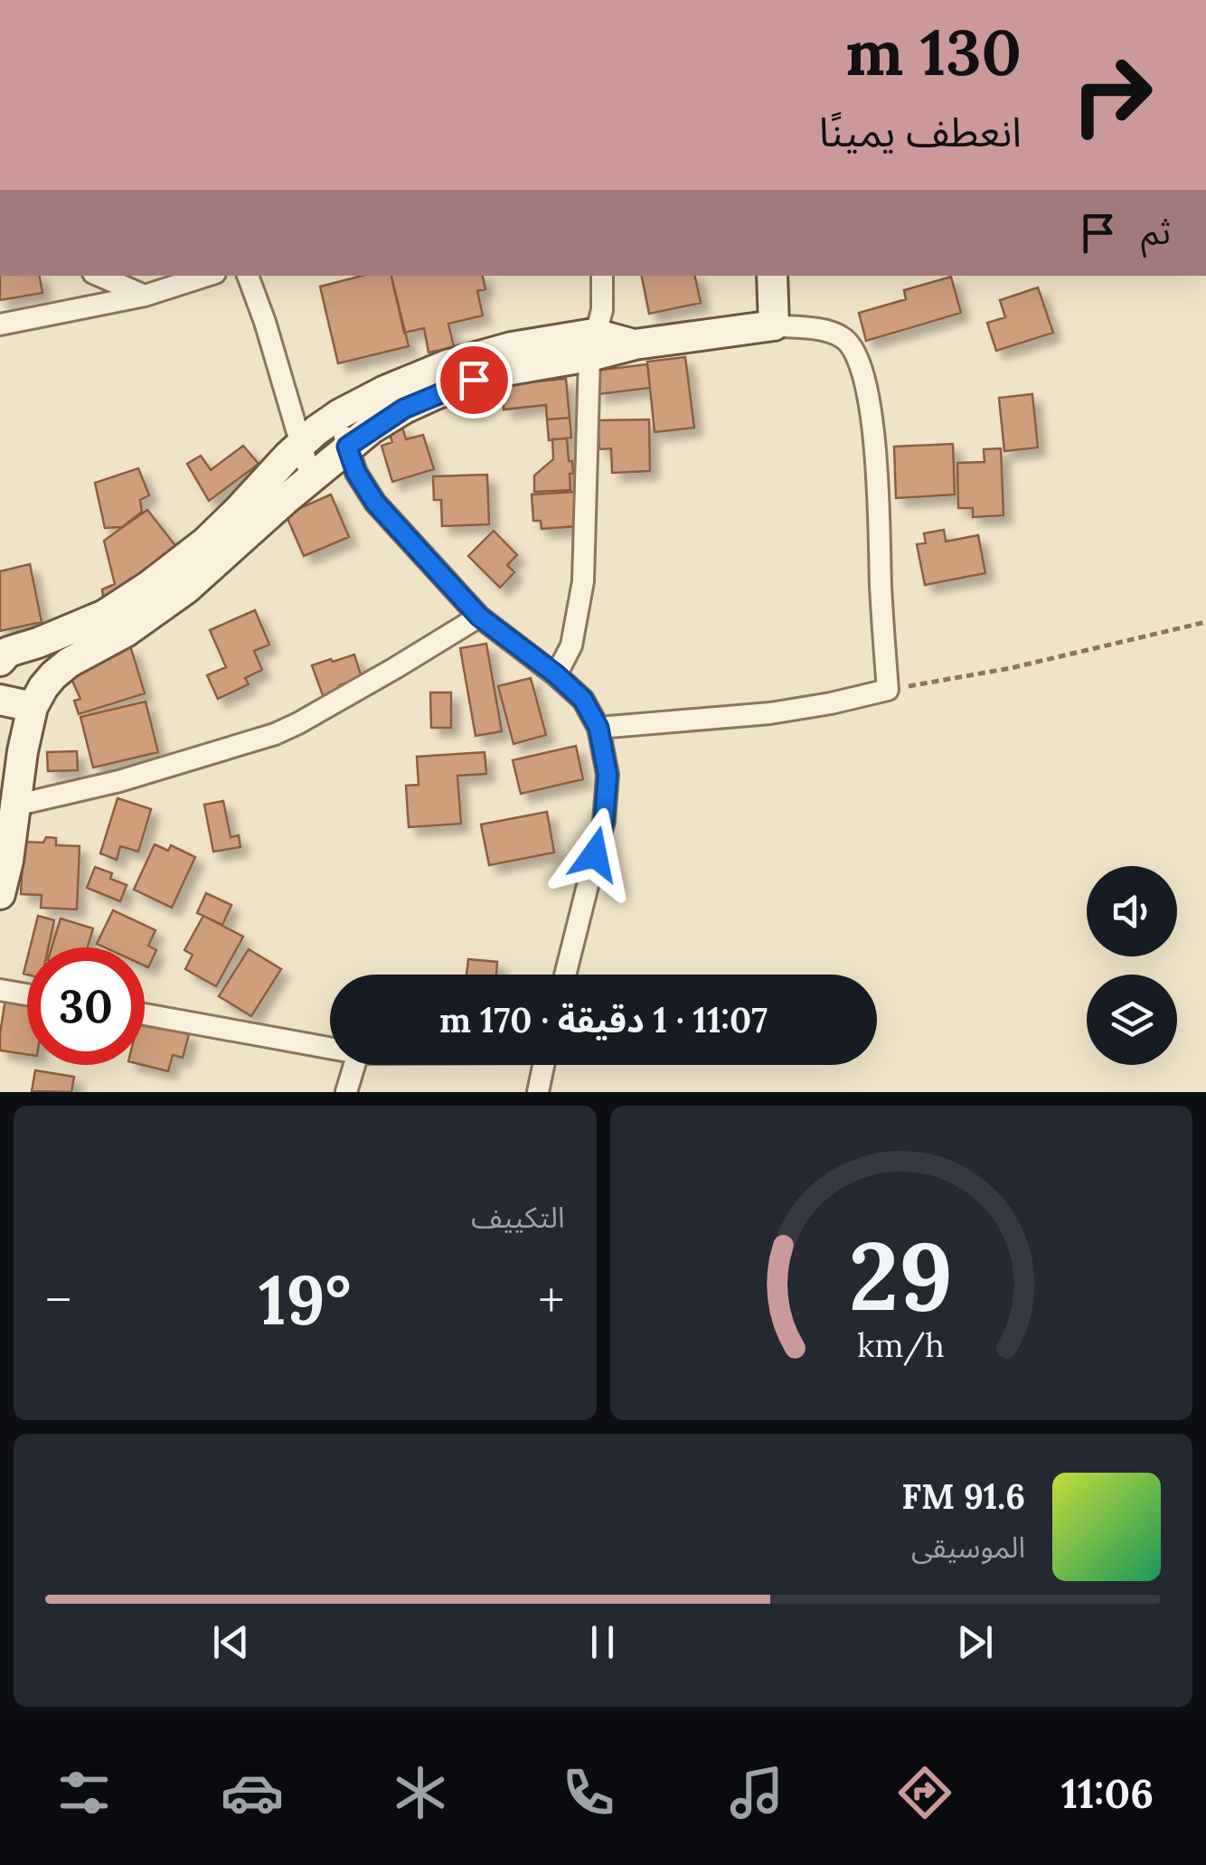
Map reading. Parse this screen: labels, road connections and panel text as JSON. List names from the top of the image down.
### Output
{
  "page": {
    "turn": ["130 m", "انعطف يمينًا"],
    "then": "ثم",
    "limit": "30",
    "trip": "11:07 · 1 دقيقة · 170 m",
    "tile": "التكييف",
    "heat": ["−", "19°", "+"],
    "song": ["91.6 FM", "الموسيقى"],
    "tabs": "11:06",
    "gauge": ["29", "km/h"]
  }
}
